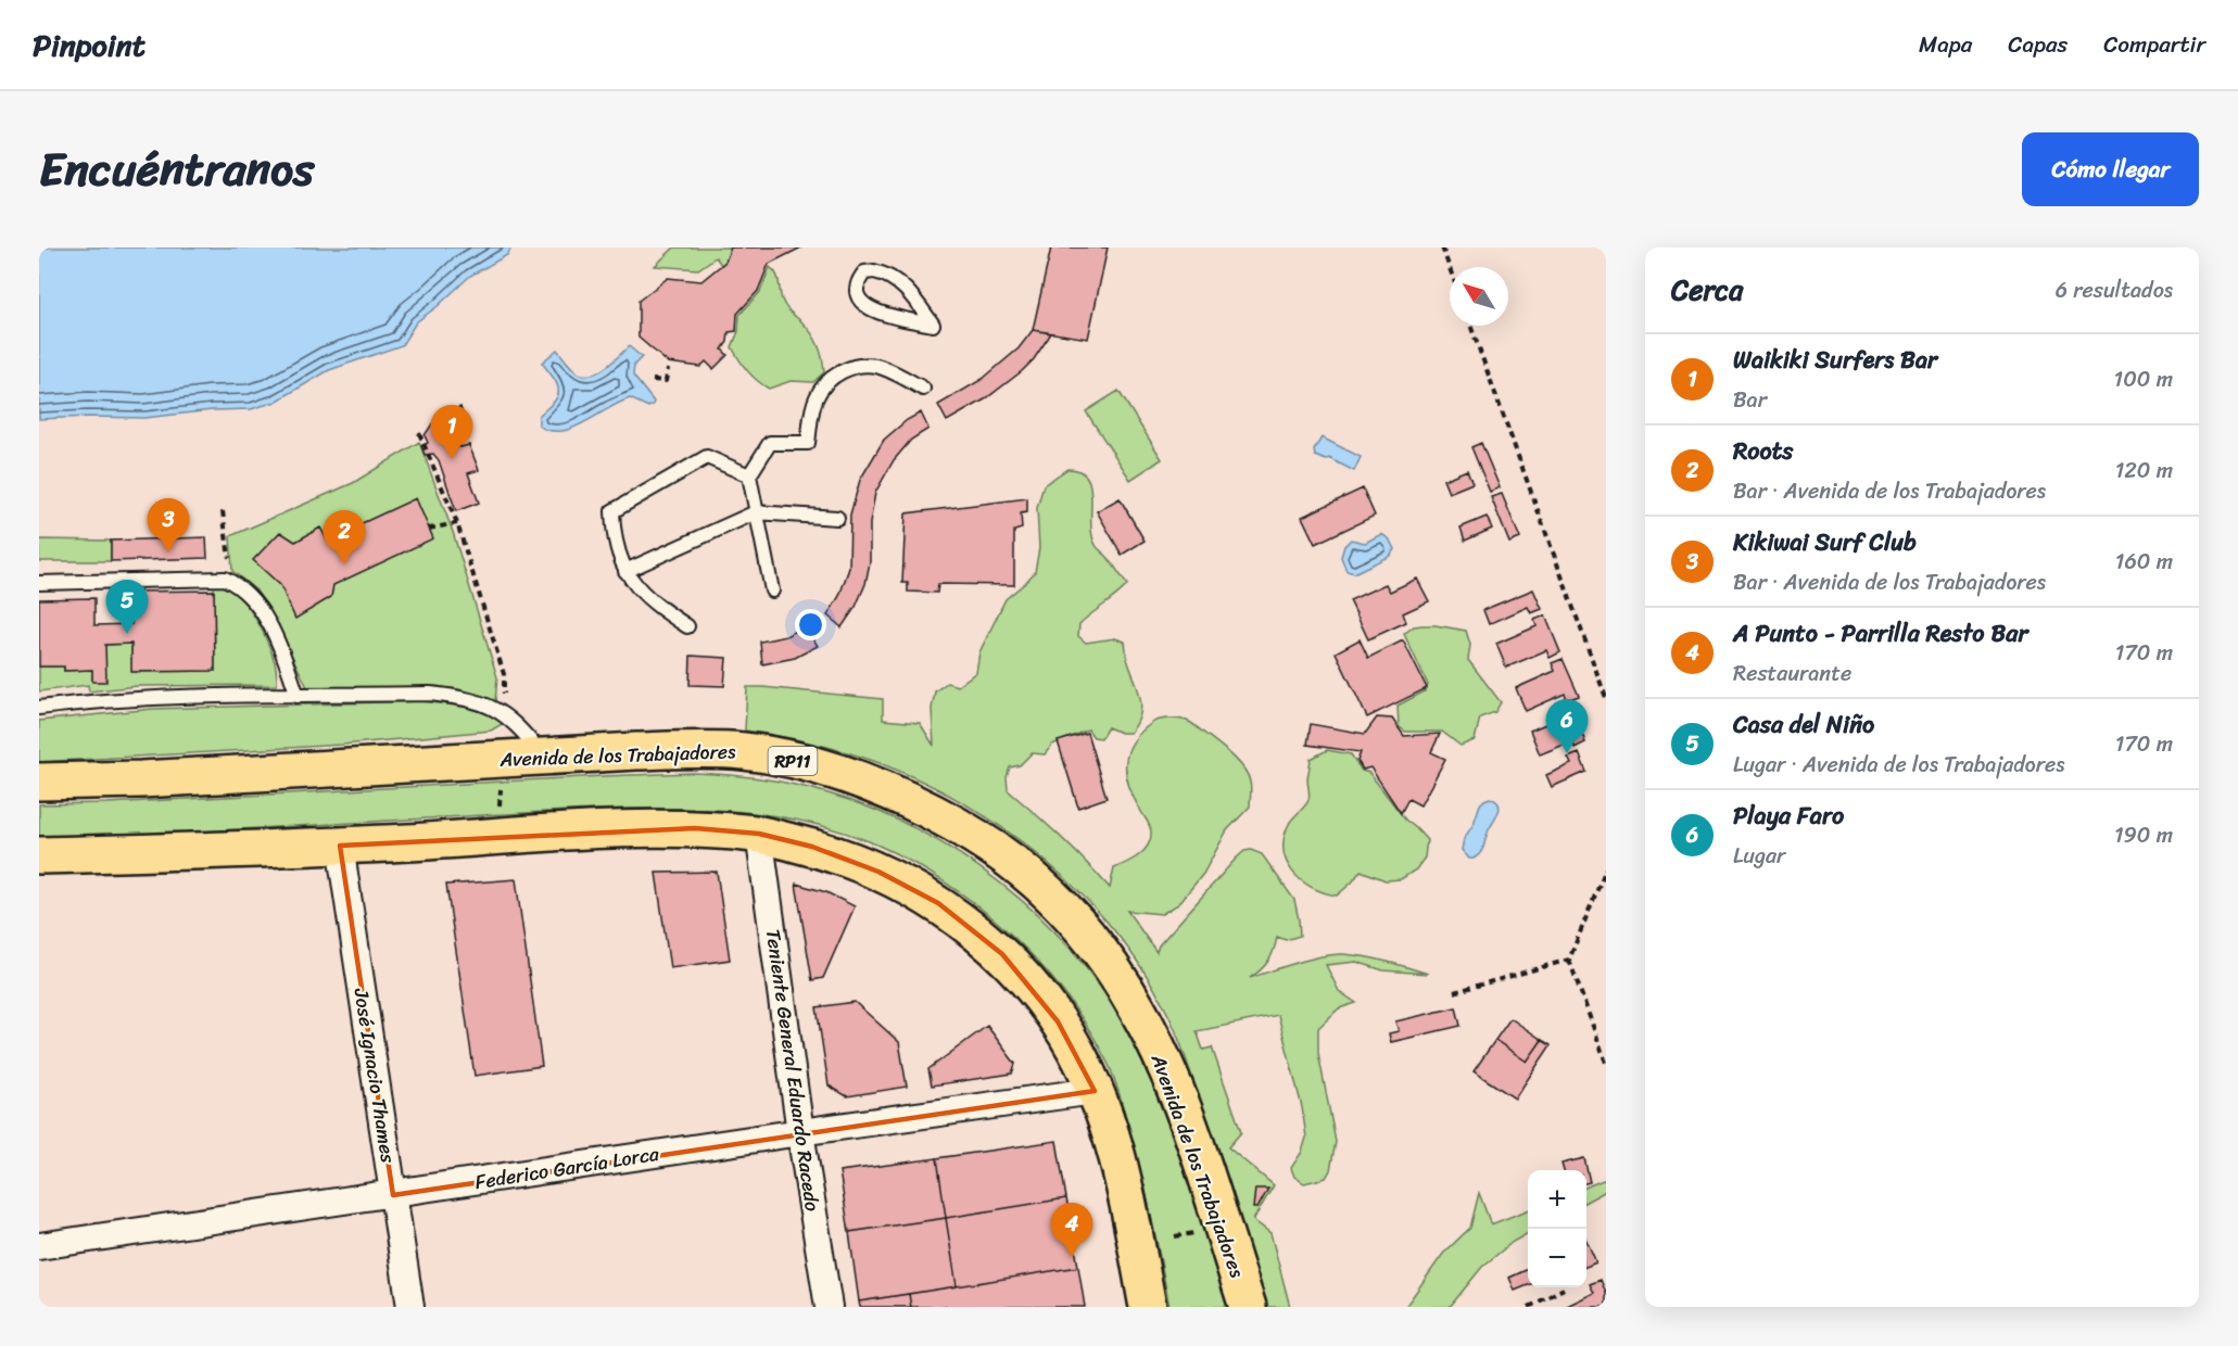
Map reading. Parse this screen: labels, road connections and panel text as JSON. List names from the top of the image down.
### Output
{
  "streets": {
    "main road": ["Avenida de los Trabajadores", "RP11"],
    "street": ["Teniente General Eduardo Racedo", "José Ignacio Thames", "Federico García Lorca"]
  },
  "crossings": [
    ["Teniente General Eduardo Racedo", "Federico García Lorca"],
    ["José Ignacio Thames", "Federico García Lorca"]
  ],
  "north": "top left",
  "page": {
    "header": "Pinpoint",
    "nav": ["Mapa", "Capas", "Compartir"],
    "title": "Encuéntranos",
    "buttons": "Cómo llegar",
    "heading": ["Cerca", "6 resultados"],
    "list": [
      {
        "mark": "1",
        "name": "Waikiki Surfers Bar",
        "note": "Bar",
        "value": "100 m"
      },
      {
        "mark": "2",
        "name": "Roots",
        "note": "Bar · Avenida de los Trabajadores",
        "value": "120 m"
      },
      {
        "mark": "3",
        "name": "Kikiwai Surf Club",
        "note": "Bar · Avenida de los Trabajadores",
        "value": "160 m"
      },
      {
        "mark": "4",
        "name": "A Punto - Parrilla Resto Bar",
        "note": "Restaurante",
        "value": "170 m"
      },
      {
        "mark": "5",
        "name": "Casa del Niño",
        "note": "Lugar · Avenida de los Trabajadores",
        "value": "170 m"
      },
      {
        "mark": "6",
        "name": "Playa Faro",
        "note": "Lugar",
        "value": "190 m"
      }
    ],
    "pins": [
      "1",
      "3",
      "2",
      "5",
      "6",
      "4"
    ],
    "map_buttons": ["+", "−"]
  }
}
